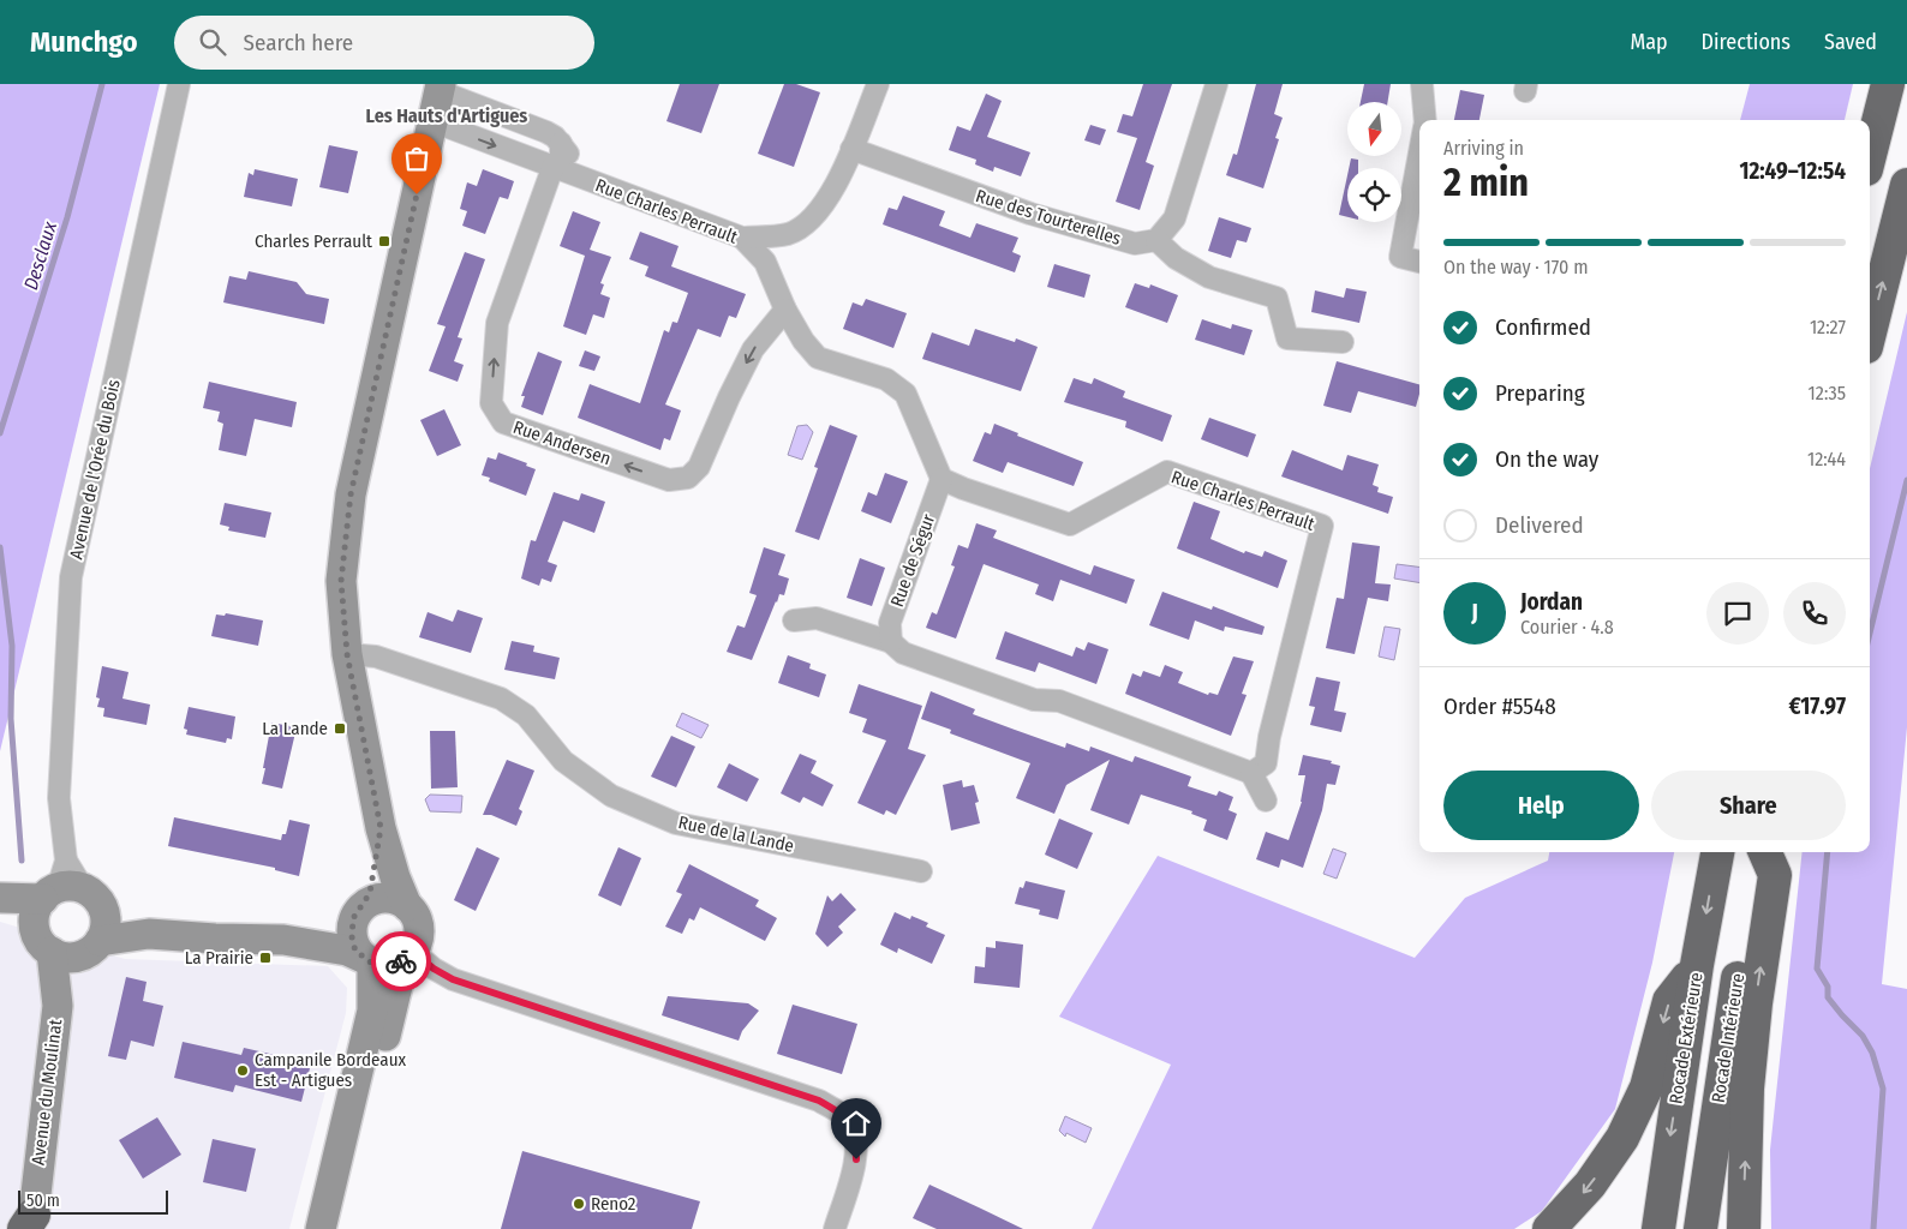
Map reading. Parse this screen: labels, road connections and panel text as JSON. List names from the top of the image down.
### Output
{
  "streets": {
    "highway": ["Rocade Extérieure", "Rocade Intérieure"],
    "street": [
      "Rue Charles Perrault",
      "Rue des Tourterelles",
      "Rue Andersen",
      "Avenue de l'Orée du Bois",
      "Rue de Ségur",
      "Rue de la Lande",
      "Avenue du Moulinat"
    ]
  },
  "crossings": [
    ["Rue Charles Perrault", "Rue Andersen"],
    ["Rue Charles Perrault", "Rue de Ségur"],
    ["Avenue de l'Orée du Bois", "Avenue du Moulinat"]
  ],
  "districts": ["Les Hauts d'Artigues"],
  "water": ["Desclaux"],
  "places": {
    "transit": ["Charles Perrault", "La Lande", "La Prairie"],
    "other": ["Campanile Bordeaux Est - Artigues", "Reno2"]
  },
  "scale_bar": "50 m",
  "north": "bottom",
  "page": {
    "header": "Munchgo",
    "search": "Search here",
    "nav": ["Map", "Directions", "Saved"],
    "heading": ["2 min", "Arriving in", "12:49–12:54"],
    "panel": [
      "Jordan",
      "Courier · 4.8",
      "Order #5548",
      "€17.97"
    ],
    "bar": "On the way · 170 m",
    "list": [
      ["Confirmed", "12:27"],
      ["Preparing", "12:35"],
      ["On the way", "12:44"],
      "Delivered"
    ],
    "round": "J",
    "buttons": ["Help", "Share"],
    "scale": "50 m"
  }
}
